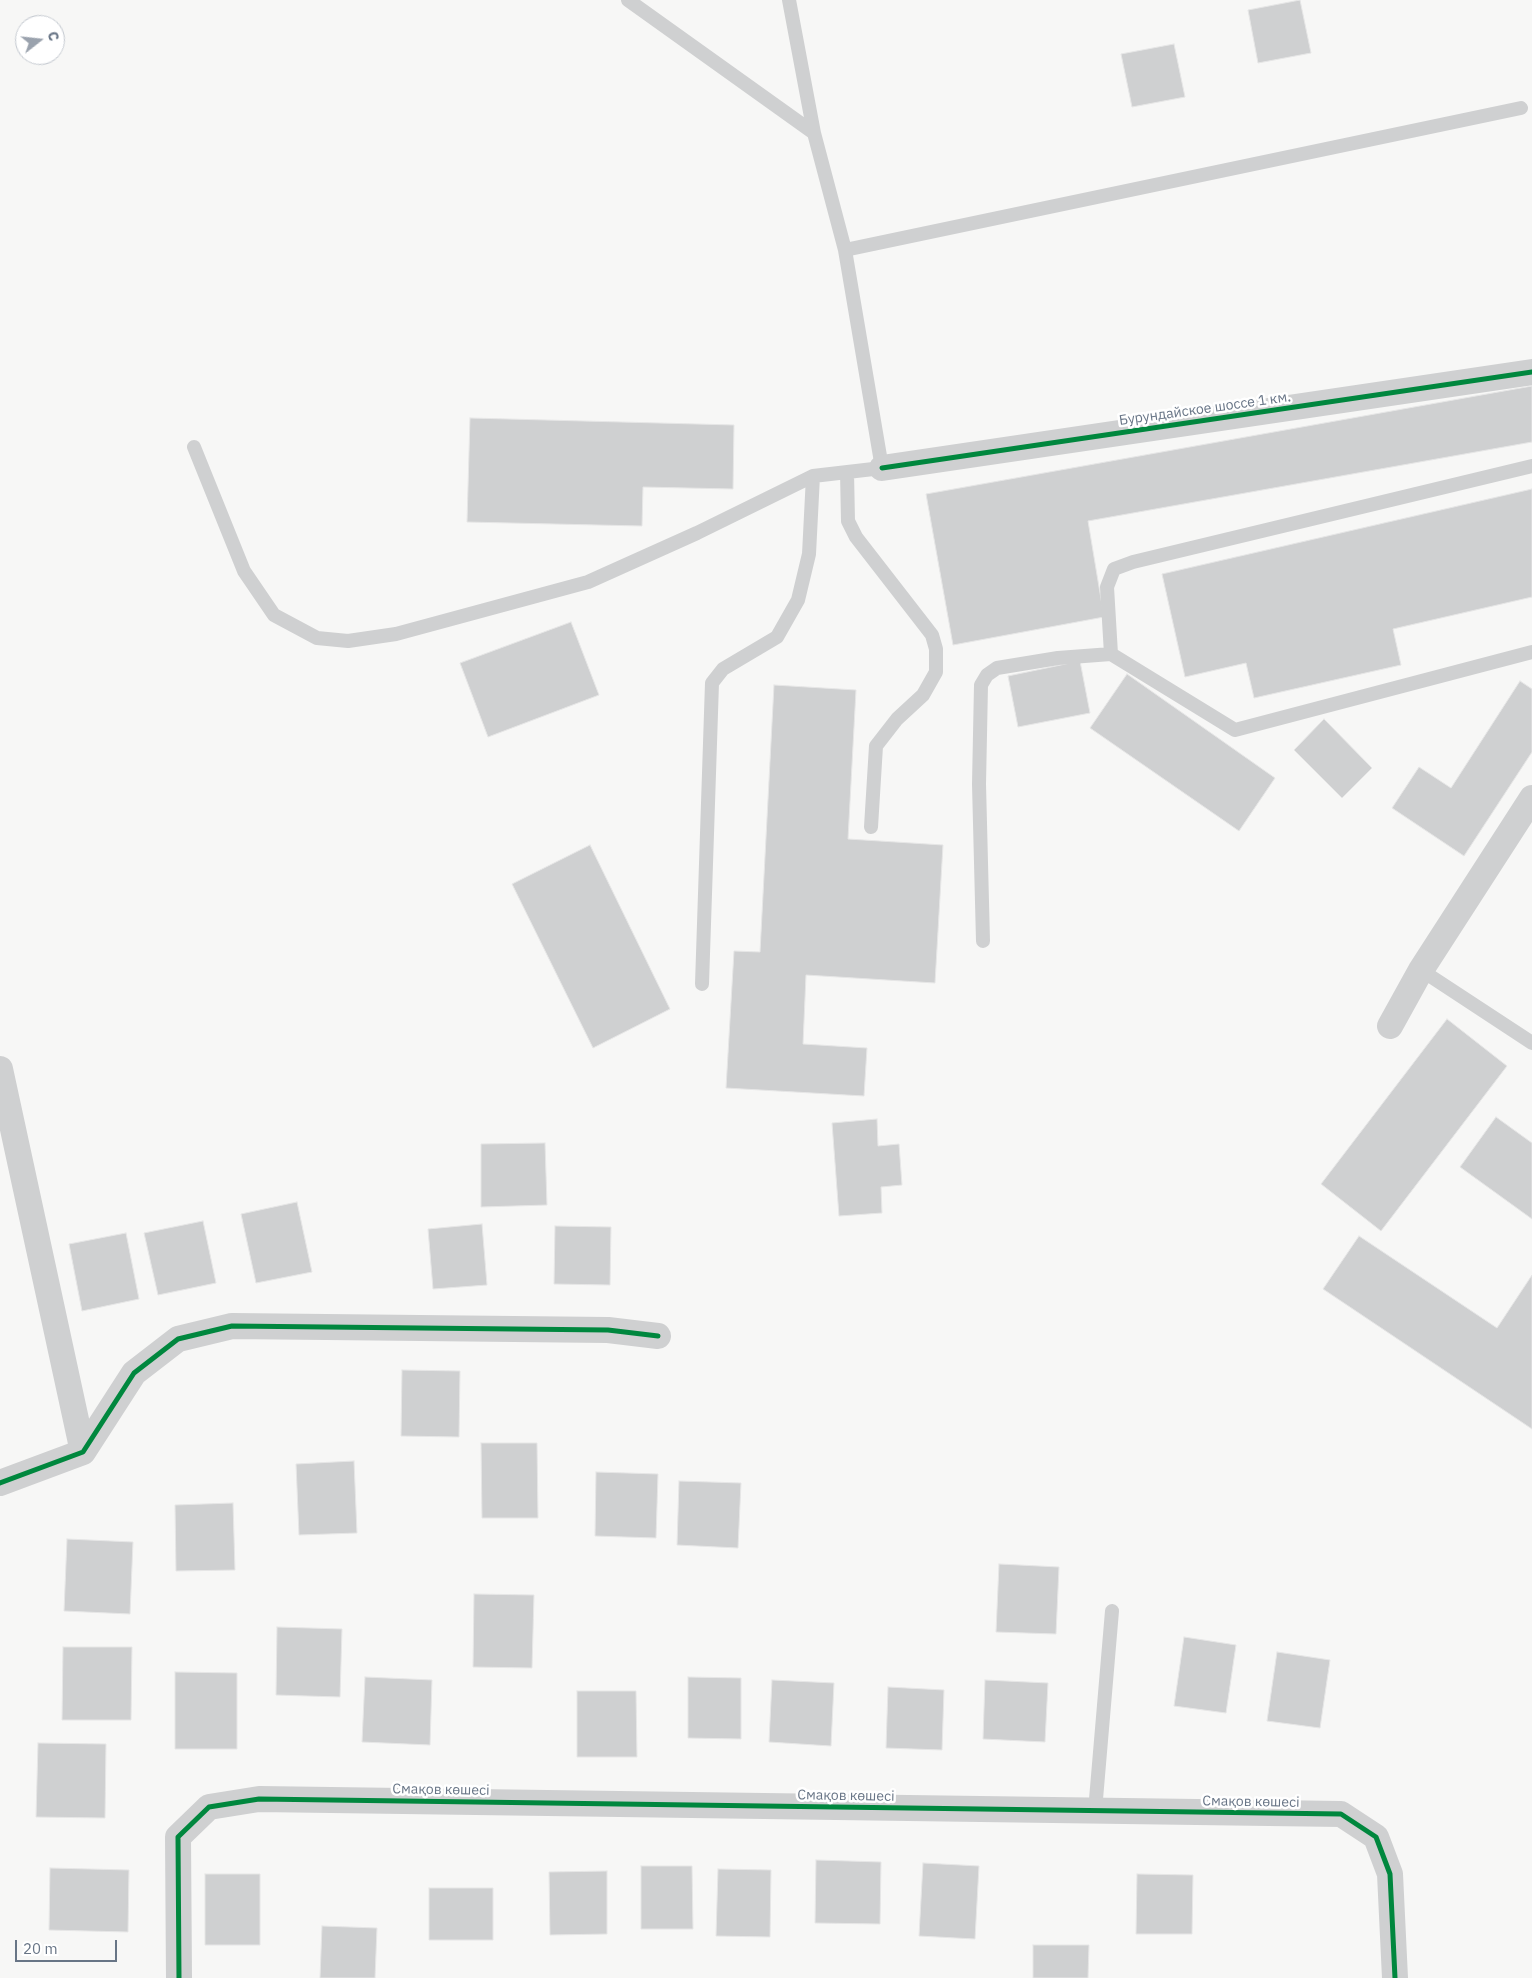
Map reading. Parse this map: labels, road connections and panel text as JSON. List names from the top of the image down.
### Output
{
  "streets": {
    "street": ["Бурундайское шоссе 1 км.", "Смақов көшесі"]
  },
  "scale_bar": "20 m",
  "north": "right"
}
